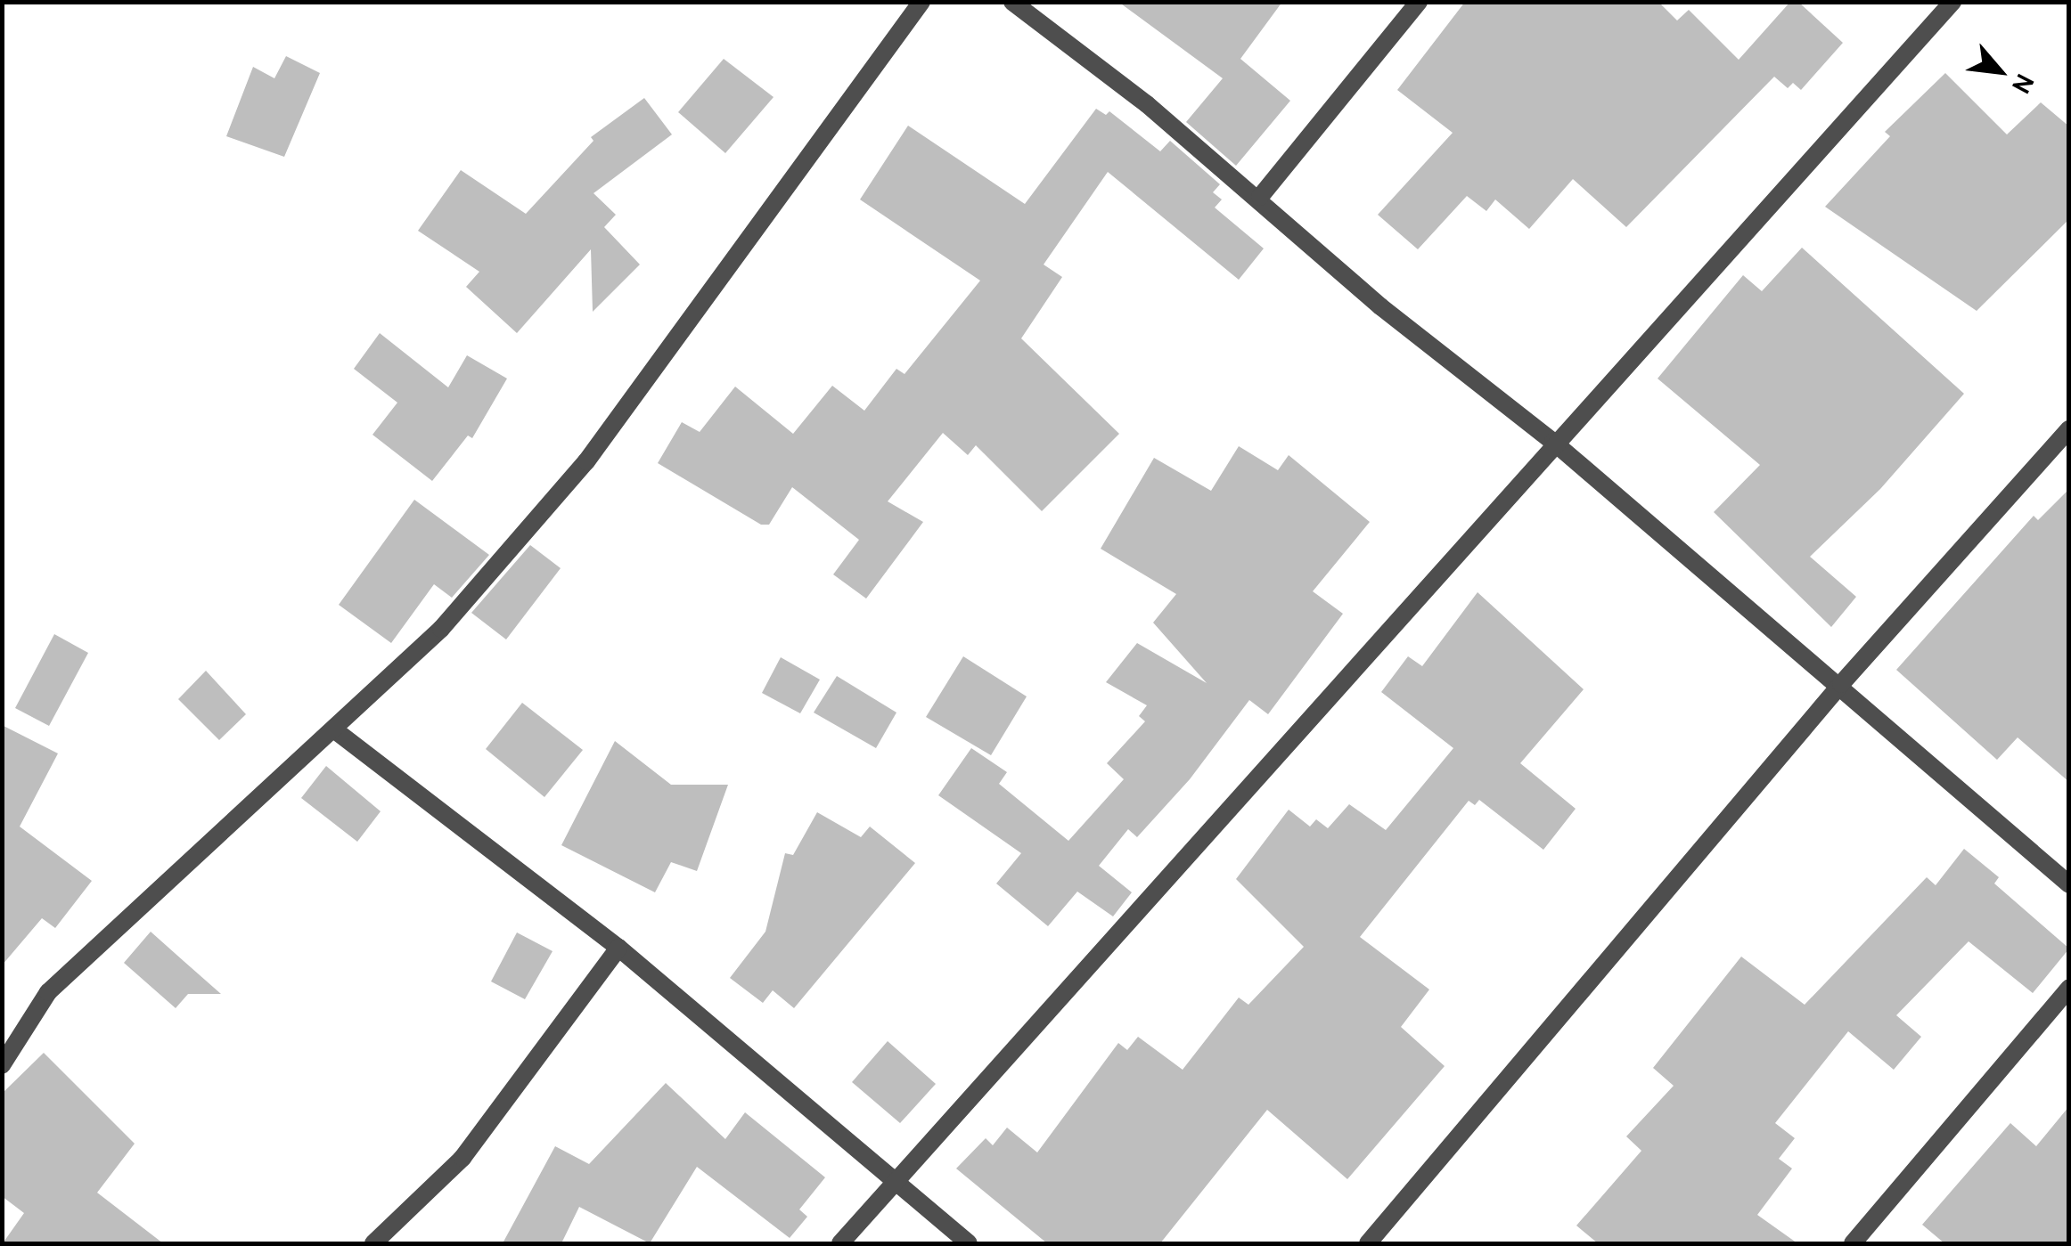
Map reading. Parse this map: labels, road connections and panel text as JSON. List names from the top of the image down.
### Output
{
  "north": "bottom right"
}
